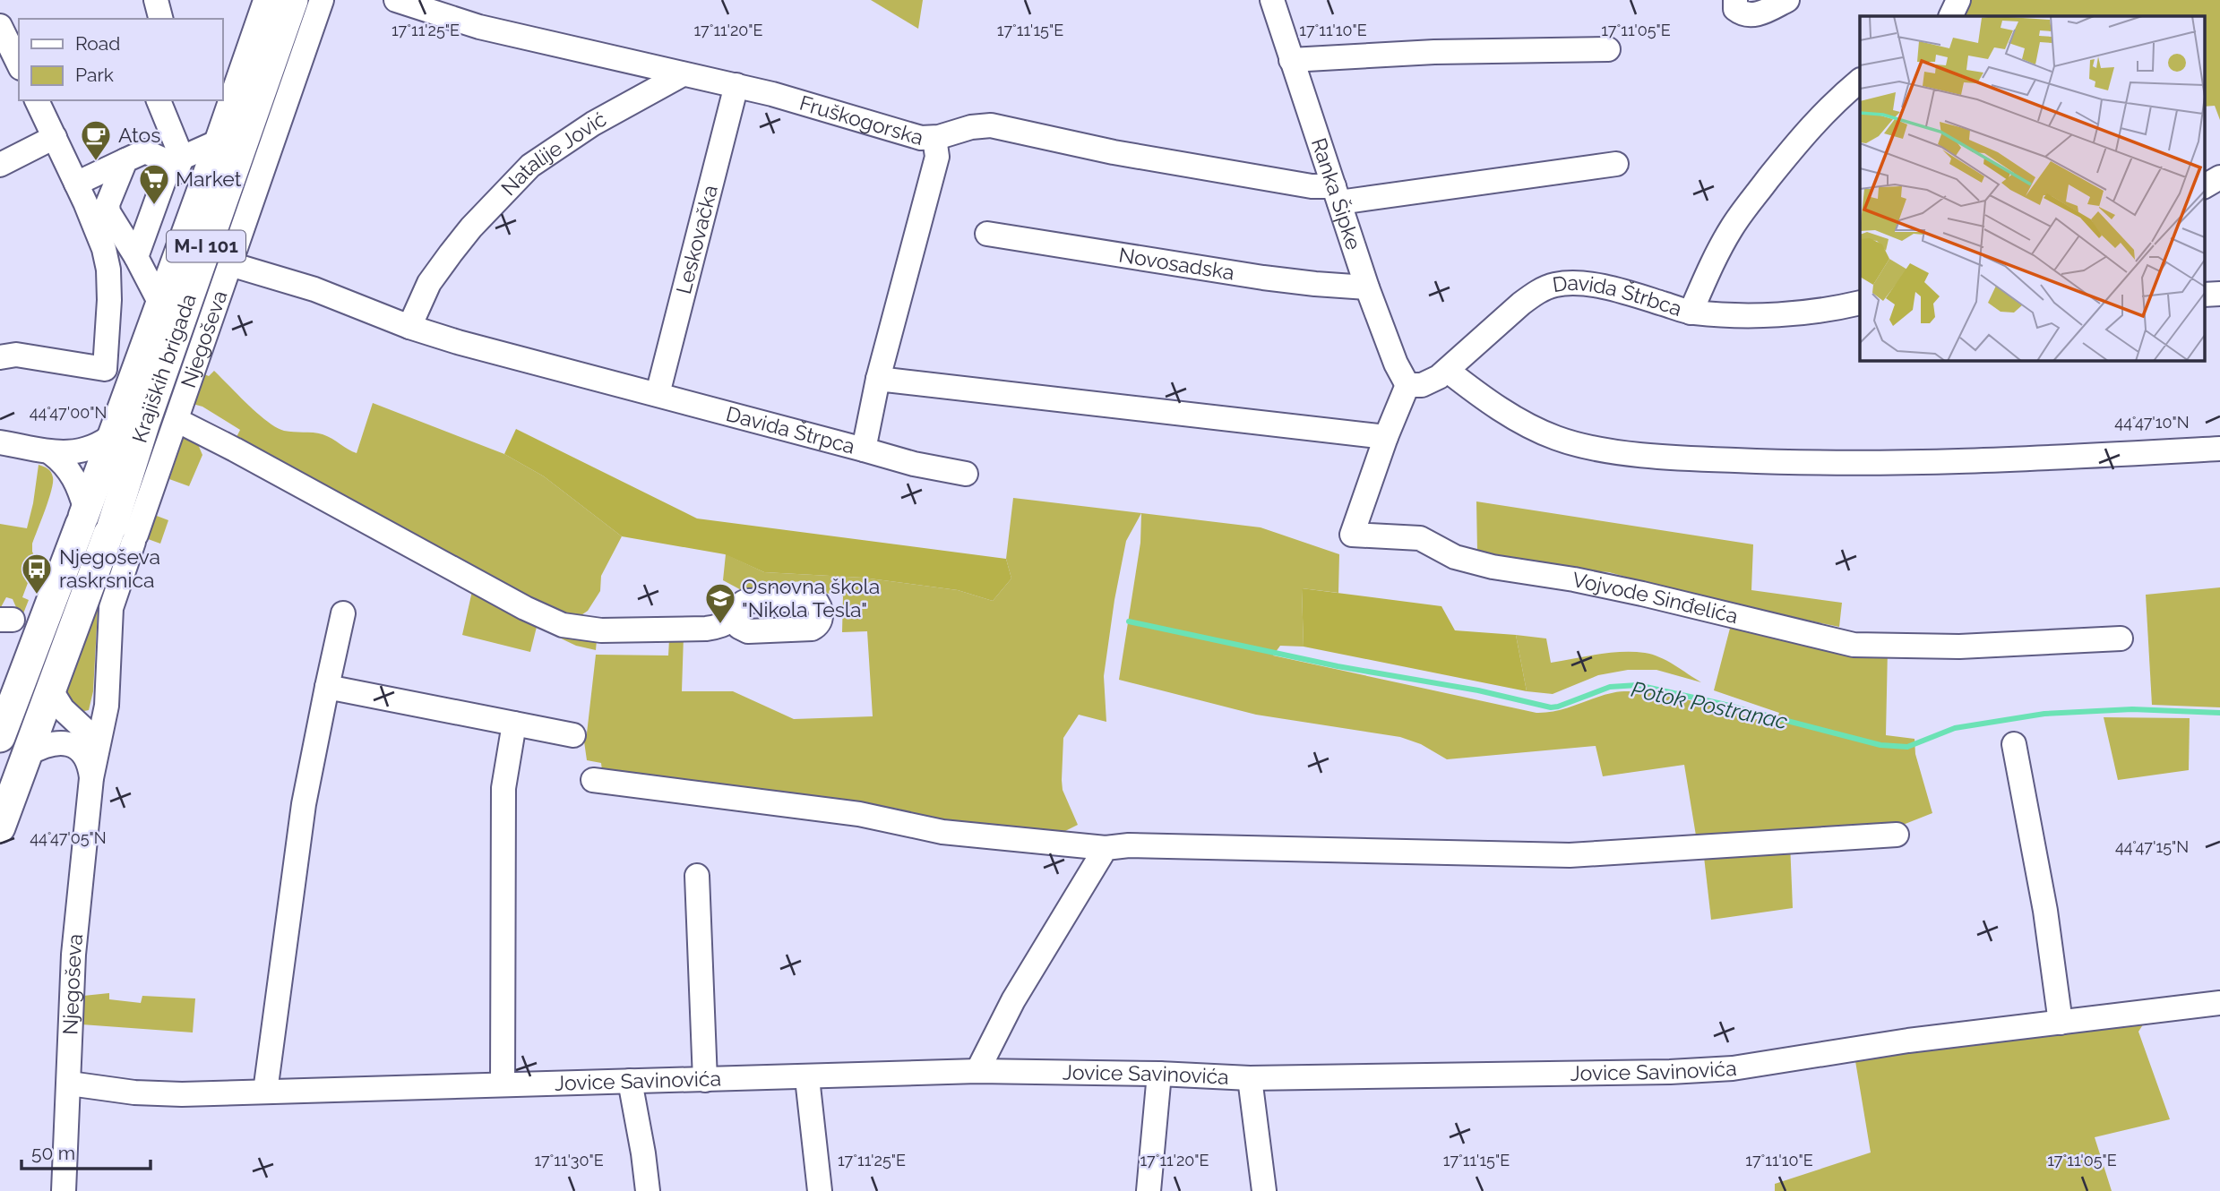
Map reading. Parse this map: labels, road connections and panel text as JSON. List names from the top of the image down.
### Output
{
  "streets": {
    "main road": ["M-I 101", "Krajiških brigada"],
    "street": [
      "Fruškogorska",
      "Natalije Jović",
      "Ranka Šipke",
      "Leskovačka",
      "Novosadska",
      "Davida Štrbca",
      "Njegoševa",
      "Davida Štrpca",
      "Vojvode Sinđelića",
      "Jovice Savinovića"
    ]
  },
  "crossings": [
    ["Fruškogorska", "Natalije Jović"],
    ["Fruškogorska", "Ranka Šipke"],
    ["Fruškogorska", "Leskovačka"],
    ["Fruškogorska", "Davida Štrpca"],
    ["Natalije Jović", "Davida Štrpca"],
    ["Ranka Šipke", "Novosadska"],
    ["Ranka Šipke", "Davida Štrbca"],
    ["Ranka Šipke", "Vojvode Sinđelića"],
    ["Leskovačka", "Davida Štrpca"],
    ["Davida Štrbca", "Vojvode Sinđelića"],
    ["Njegoševa", "Krajiških brigada"],
    ["Njegoševa", "Davida Štrpca"],
    ["Njegoševa", "Jovice Savinovića"]
  ],
  "water": ["Potok Postranac"],
  "places": {
    "cafe": ["Atos"],
    "supermarket": ["Market"],
    "bus stop": ["Njegoševa raskrsnica"],
    "school or university": ["Osnovna škola \"Nikola Tesla\""]
  },
  "legend": ["Road", "Park"],
  "scale_bar": "50 m",
  "coordinates": [
    "17°11'25\"E",
    "17°11'20\"E",
    "17°11'15\"E",
    "17°11'10\"E",
    "17°11'05\"E",
    "44°47'00\"N",
    "44°47'10\"N",
    "44°47'05\"N",
    "44°47'15\"N",
    "17°11'30\"E"
  ]
}
